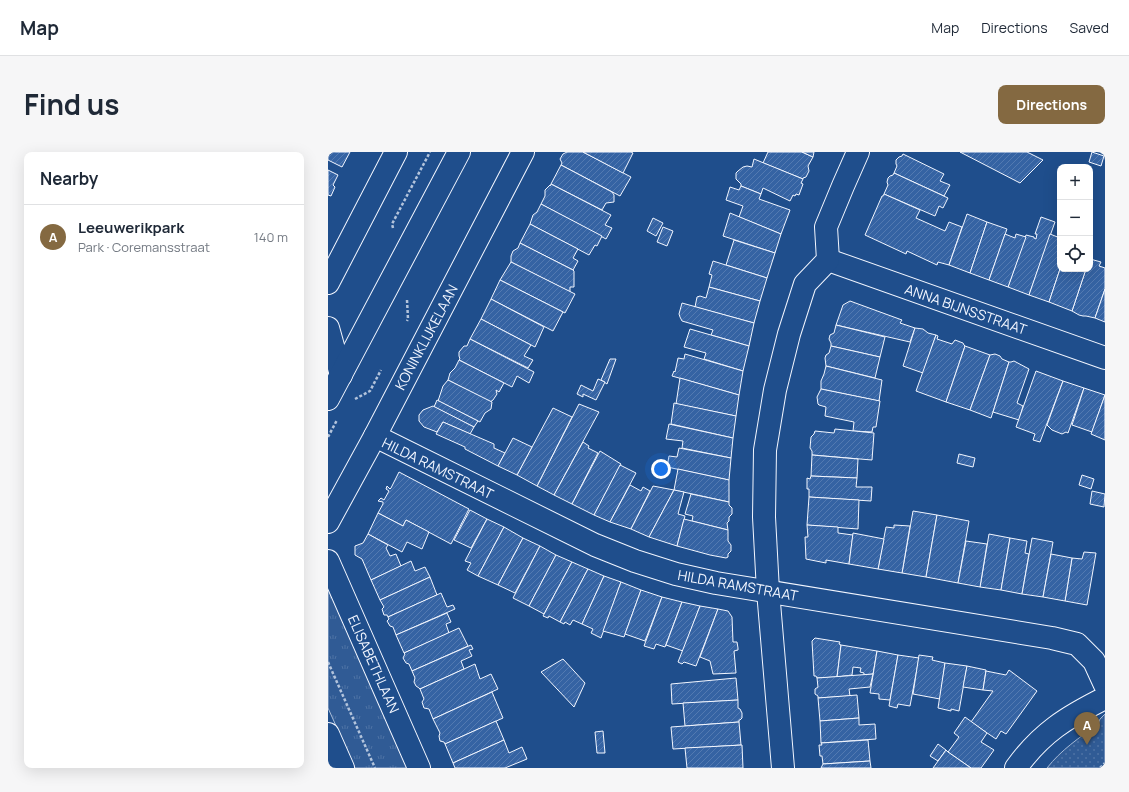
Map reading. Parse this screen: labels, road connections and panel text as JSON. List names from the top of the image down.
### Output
{
  "streets": {
    "street": [
      "ANNA BIJNSSTRAAT",
      "KONINKLIJKELAAN",
      "HILDA RAMSTRAAT",
      "ELISABETHLAAN"
    ]
  },
  "crossings": [
    ["KONINKLIJKELAAN", "HILDA RAMSTRAAT"]
  ],
  "page": {
    "header": "Map",
    "nav": ["Map", "Directions", "Saved"],
    "title": "Find us",
    "buttons": "Directions",
    "heading": "Nearby",
    "map_buttons": ["+", "−"],
    "list": [
      {
        "mark": "A",
        "name": "Leeuwerikpark",
        "note": "Park · Coremansstraat",
        "value": "140 m"
      }
    ],
    "pins": "A"
  }
}
